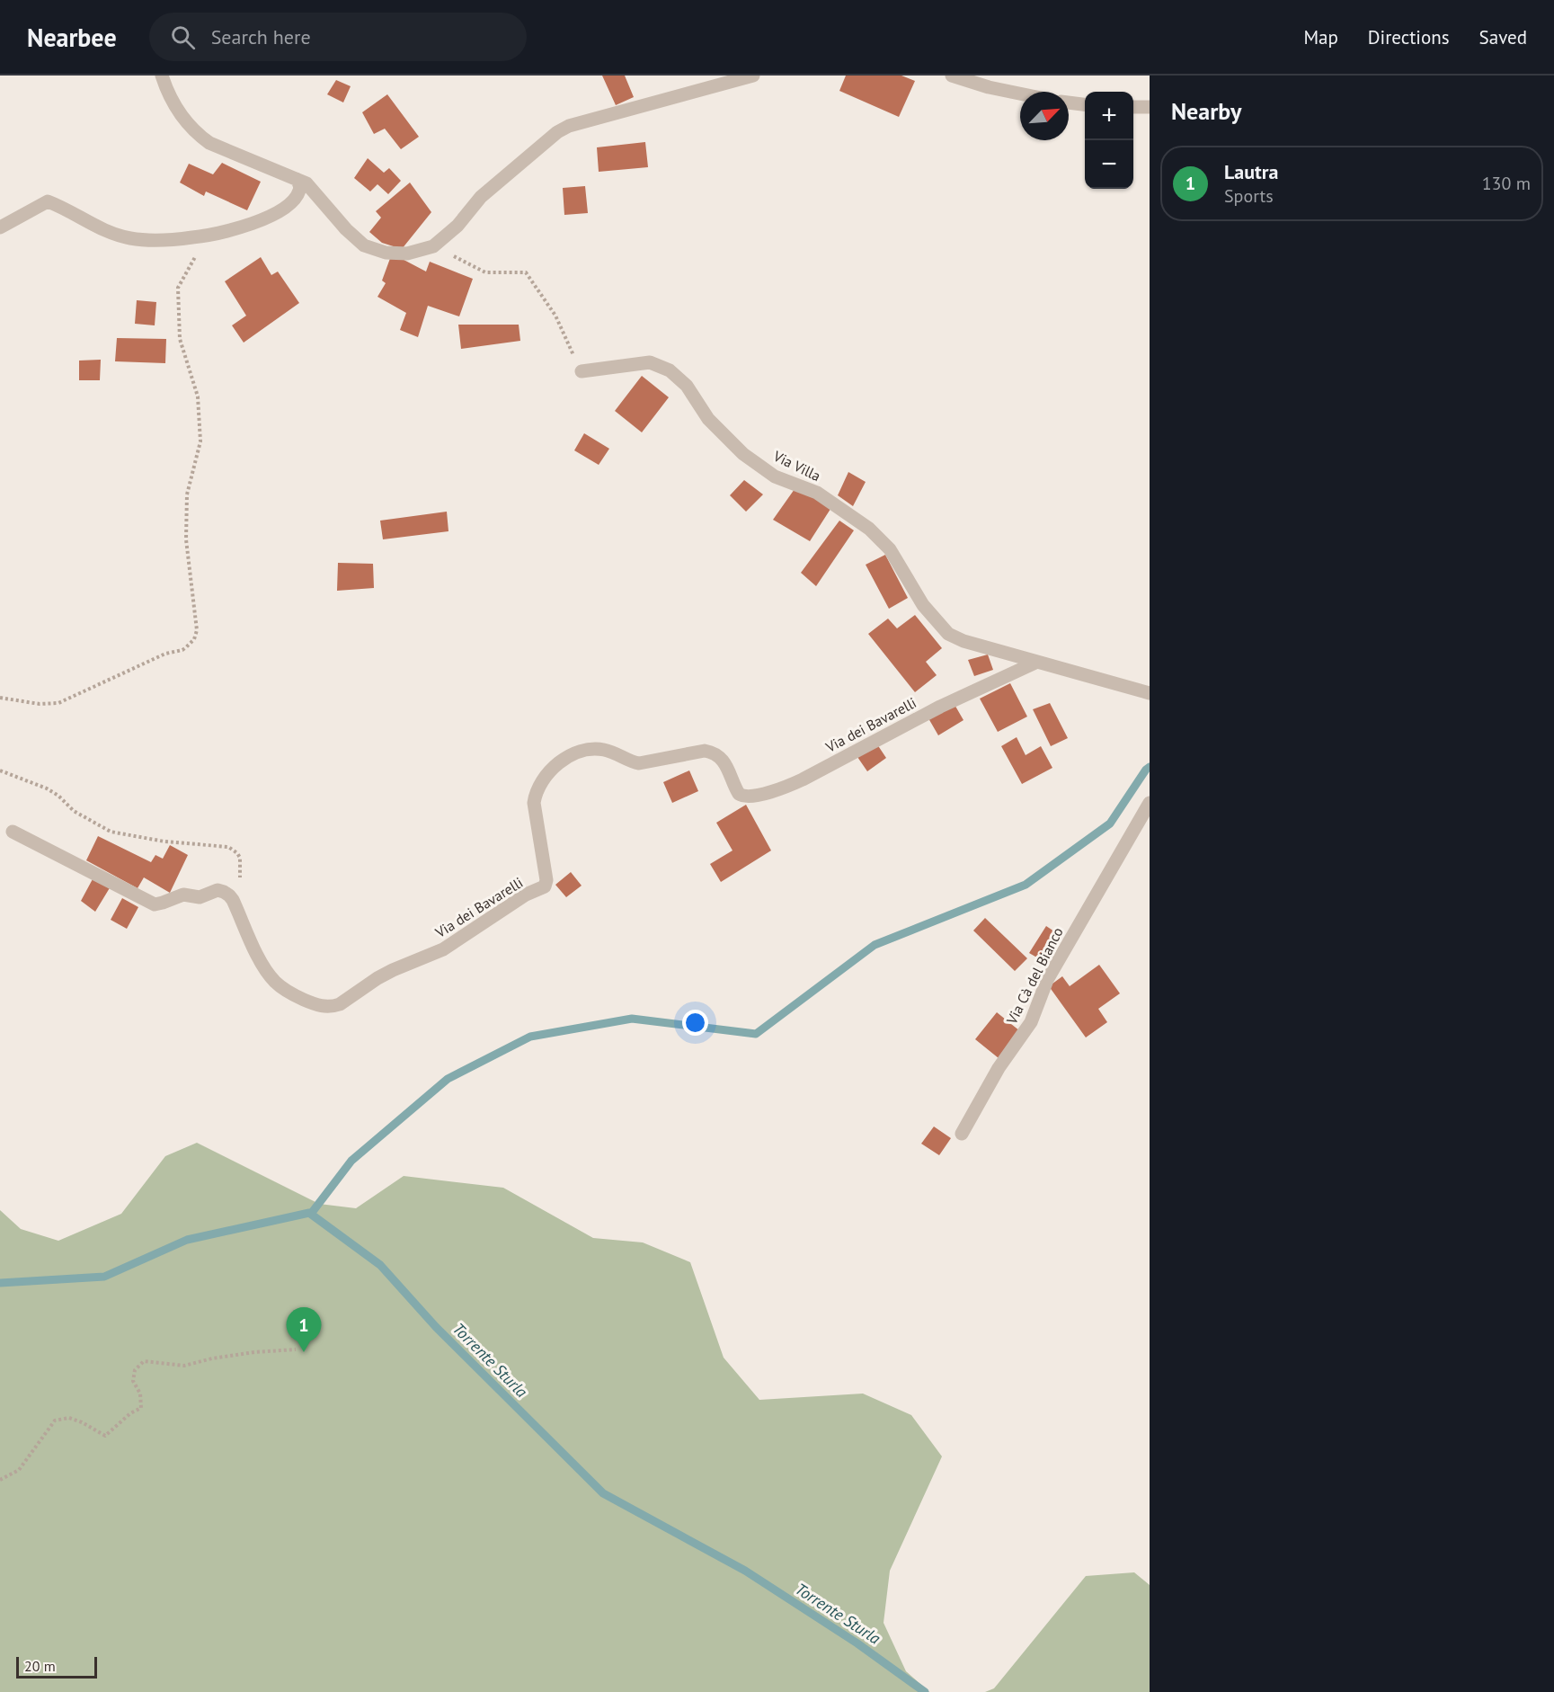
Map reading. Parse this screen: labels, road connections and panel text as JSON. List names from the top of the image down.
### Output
{
  "streets": {
    "street": ["Via Villa", "Via dei Bavarelli", "Via Cà del Bianco"]
  },
  "crossings": [
    ["Via Villa", "Via dei Bavarelli"]
  ],
  "water": ["Torrente Sturla"],
  "scale_bar": "20 m",
  "north": "top right",
  "page": {
    "header": "Nearbee",
    "search": "Search here",
    "nav": ["Map", "Directions", "Saved"],
    "heading": "Nearby",
    "map_buttons": ["+", "−"],
    "list": [
      {
        "mark": "1",
        "name": "Lautra",
        "note": "Sports",
        "value": "130 m"
      }
    ],
    "pins": "1",
    "scale": "20 m"
  }
}
